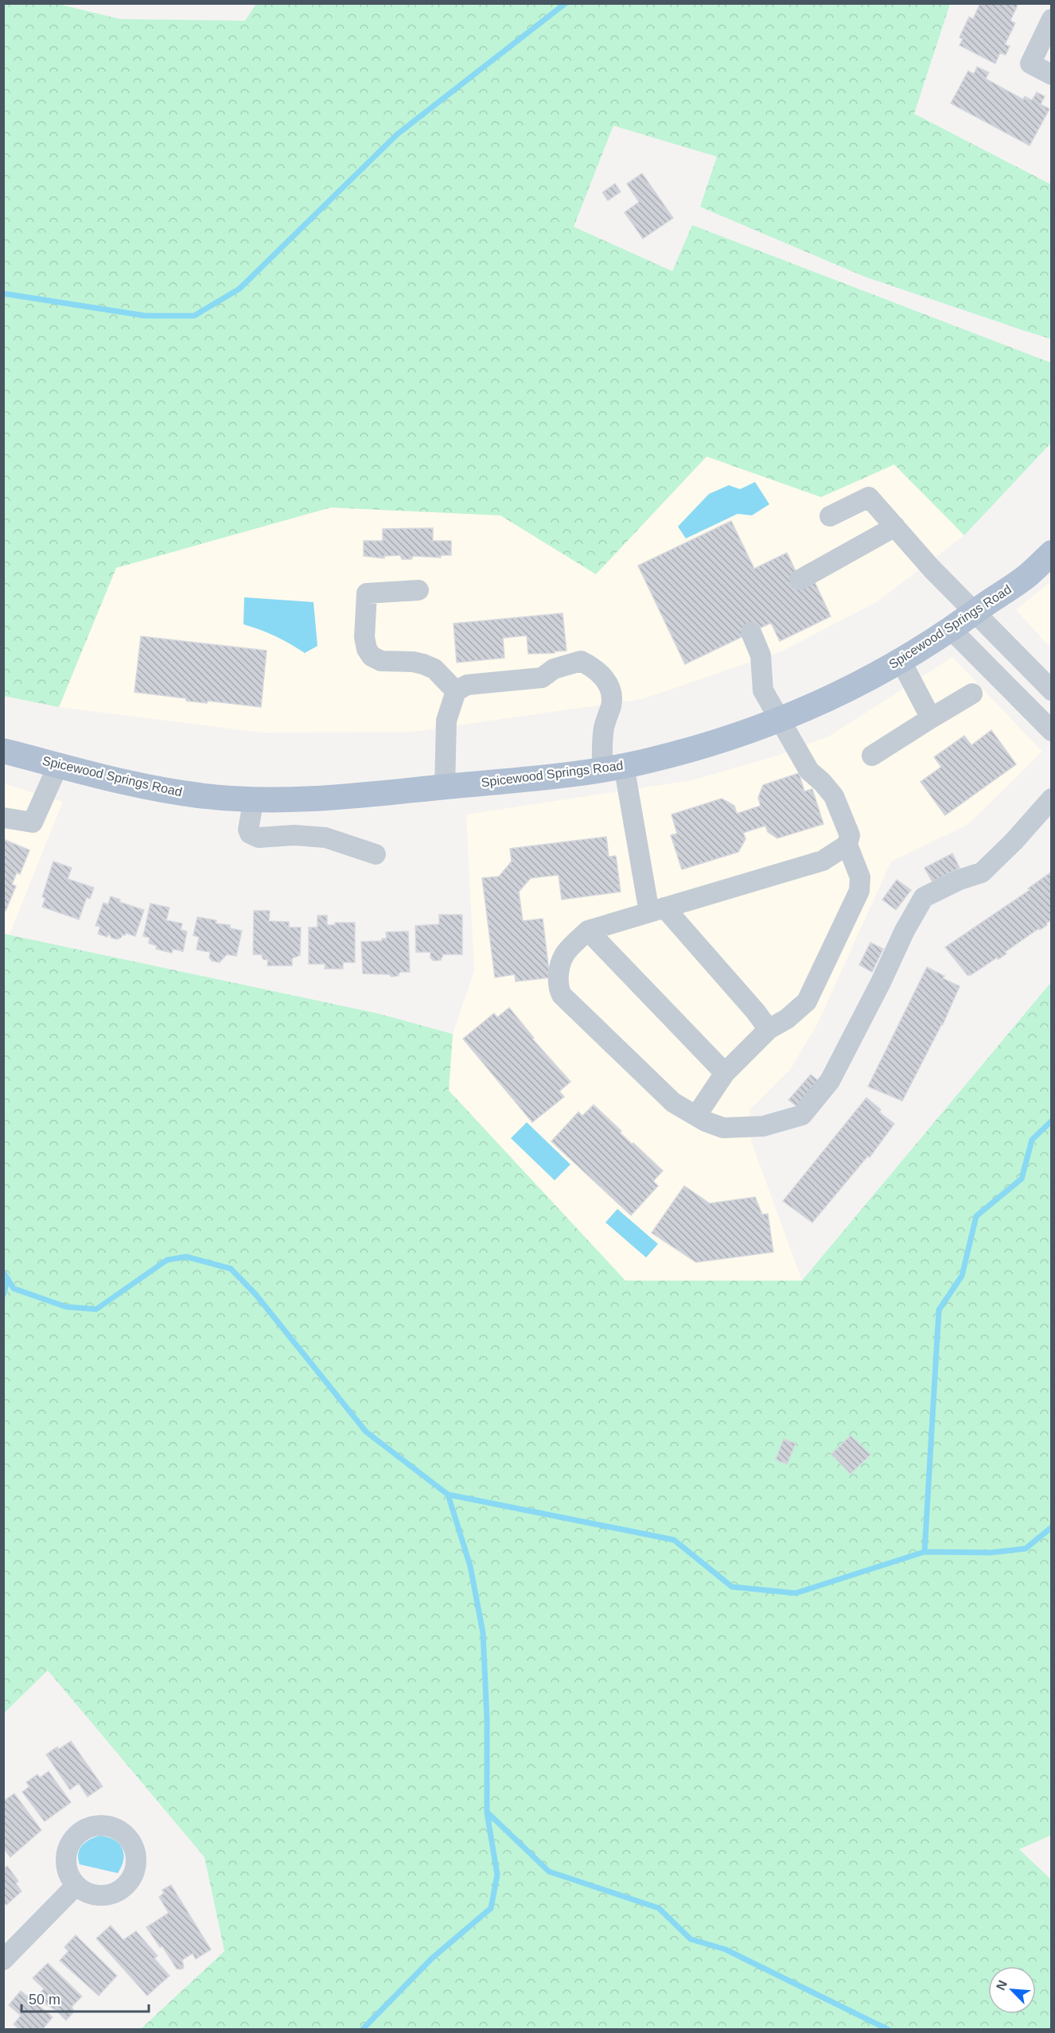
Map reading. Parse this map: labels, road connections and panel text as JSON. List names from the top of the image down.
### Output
{
  "streets": {
    "main road": ["Spicewood Springs Road"]
  },
  "scale_bar": "50 m",
  "north": "top left"
}
